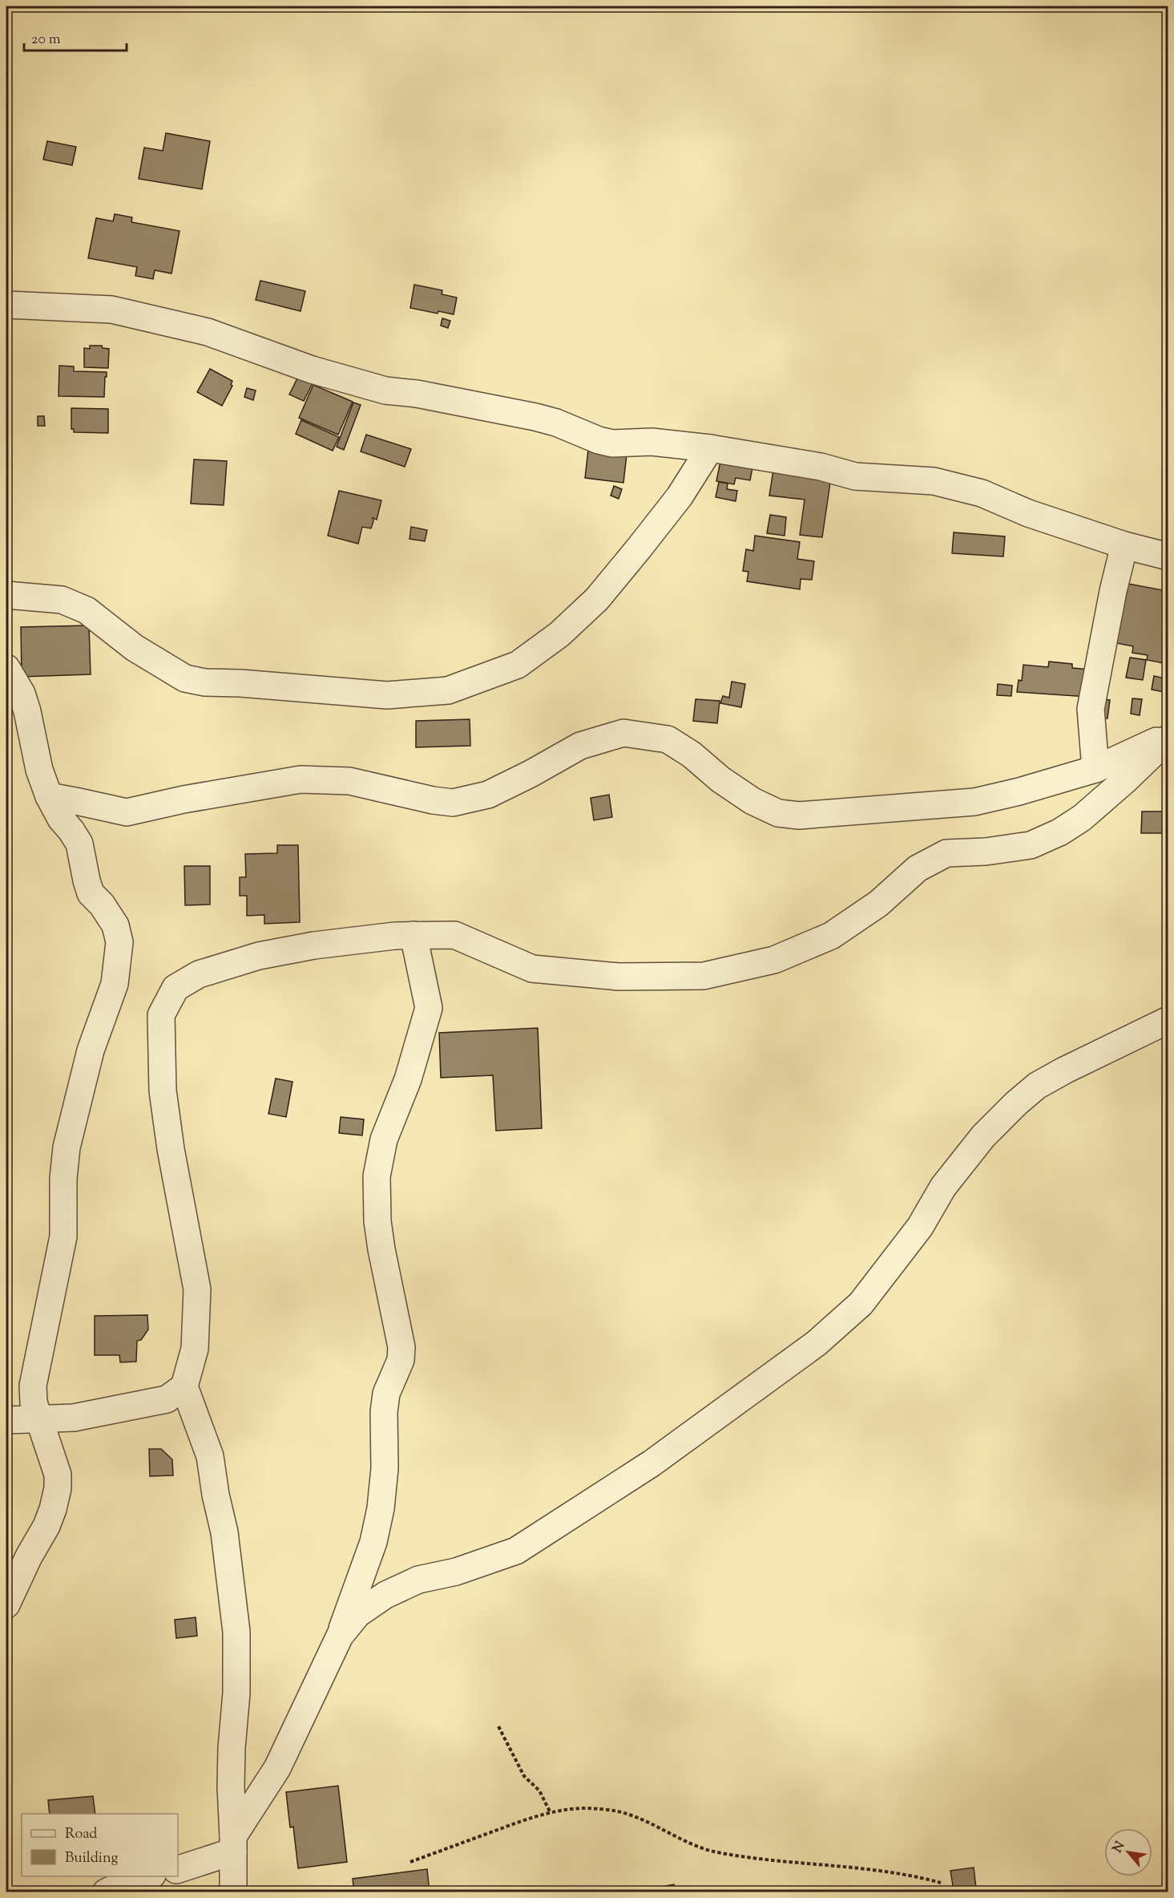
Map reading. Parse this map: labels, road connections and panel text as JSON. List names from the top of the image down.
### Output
{
  "legend": ["Road", "Building"],
  "scale_bar": "20 m",
  "north": "top left"
}
